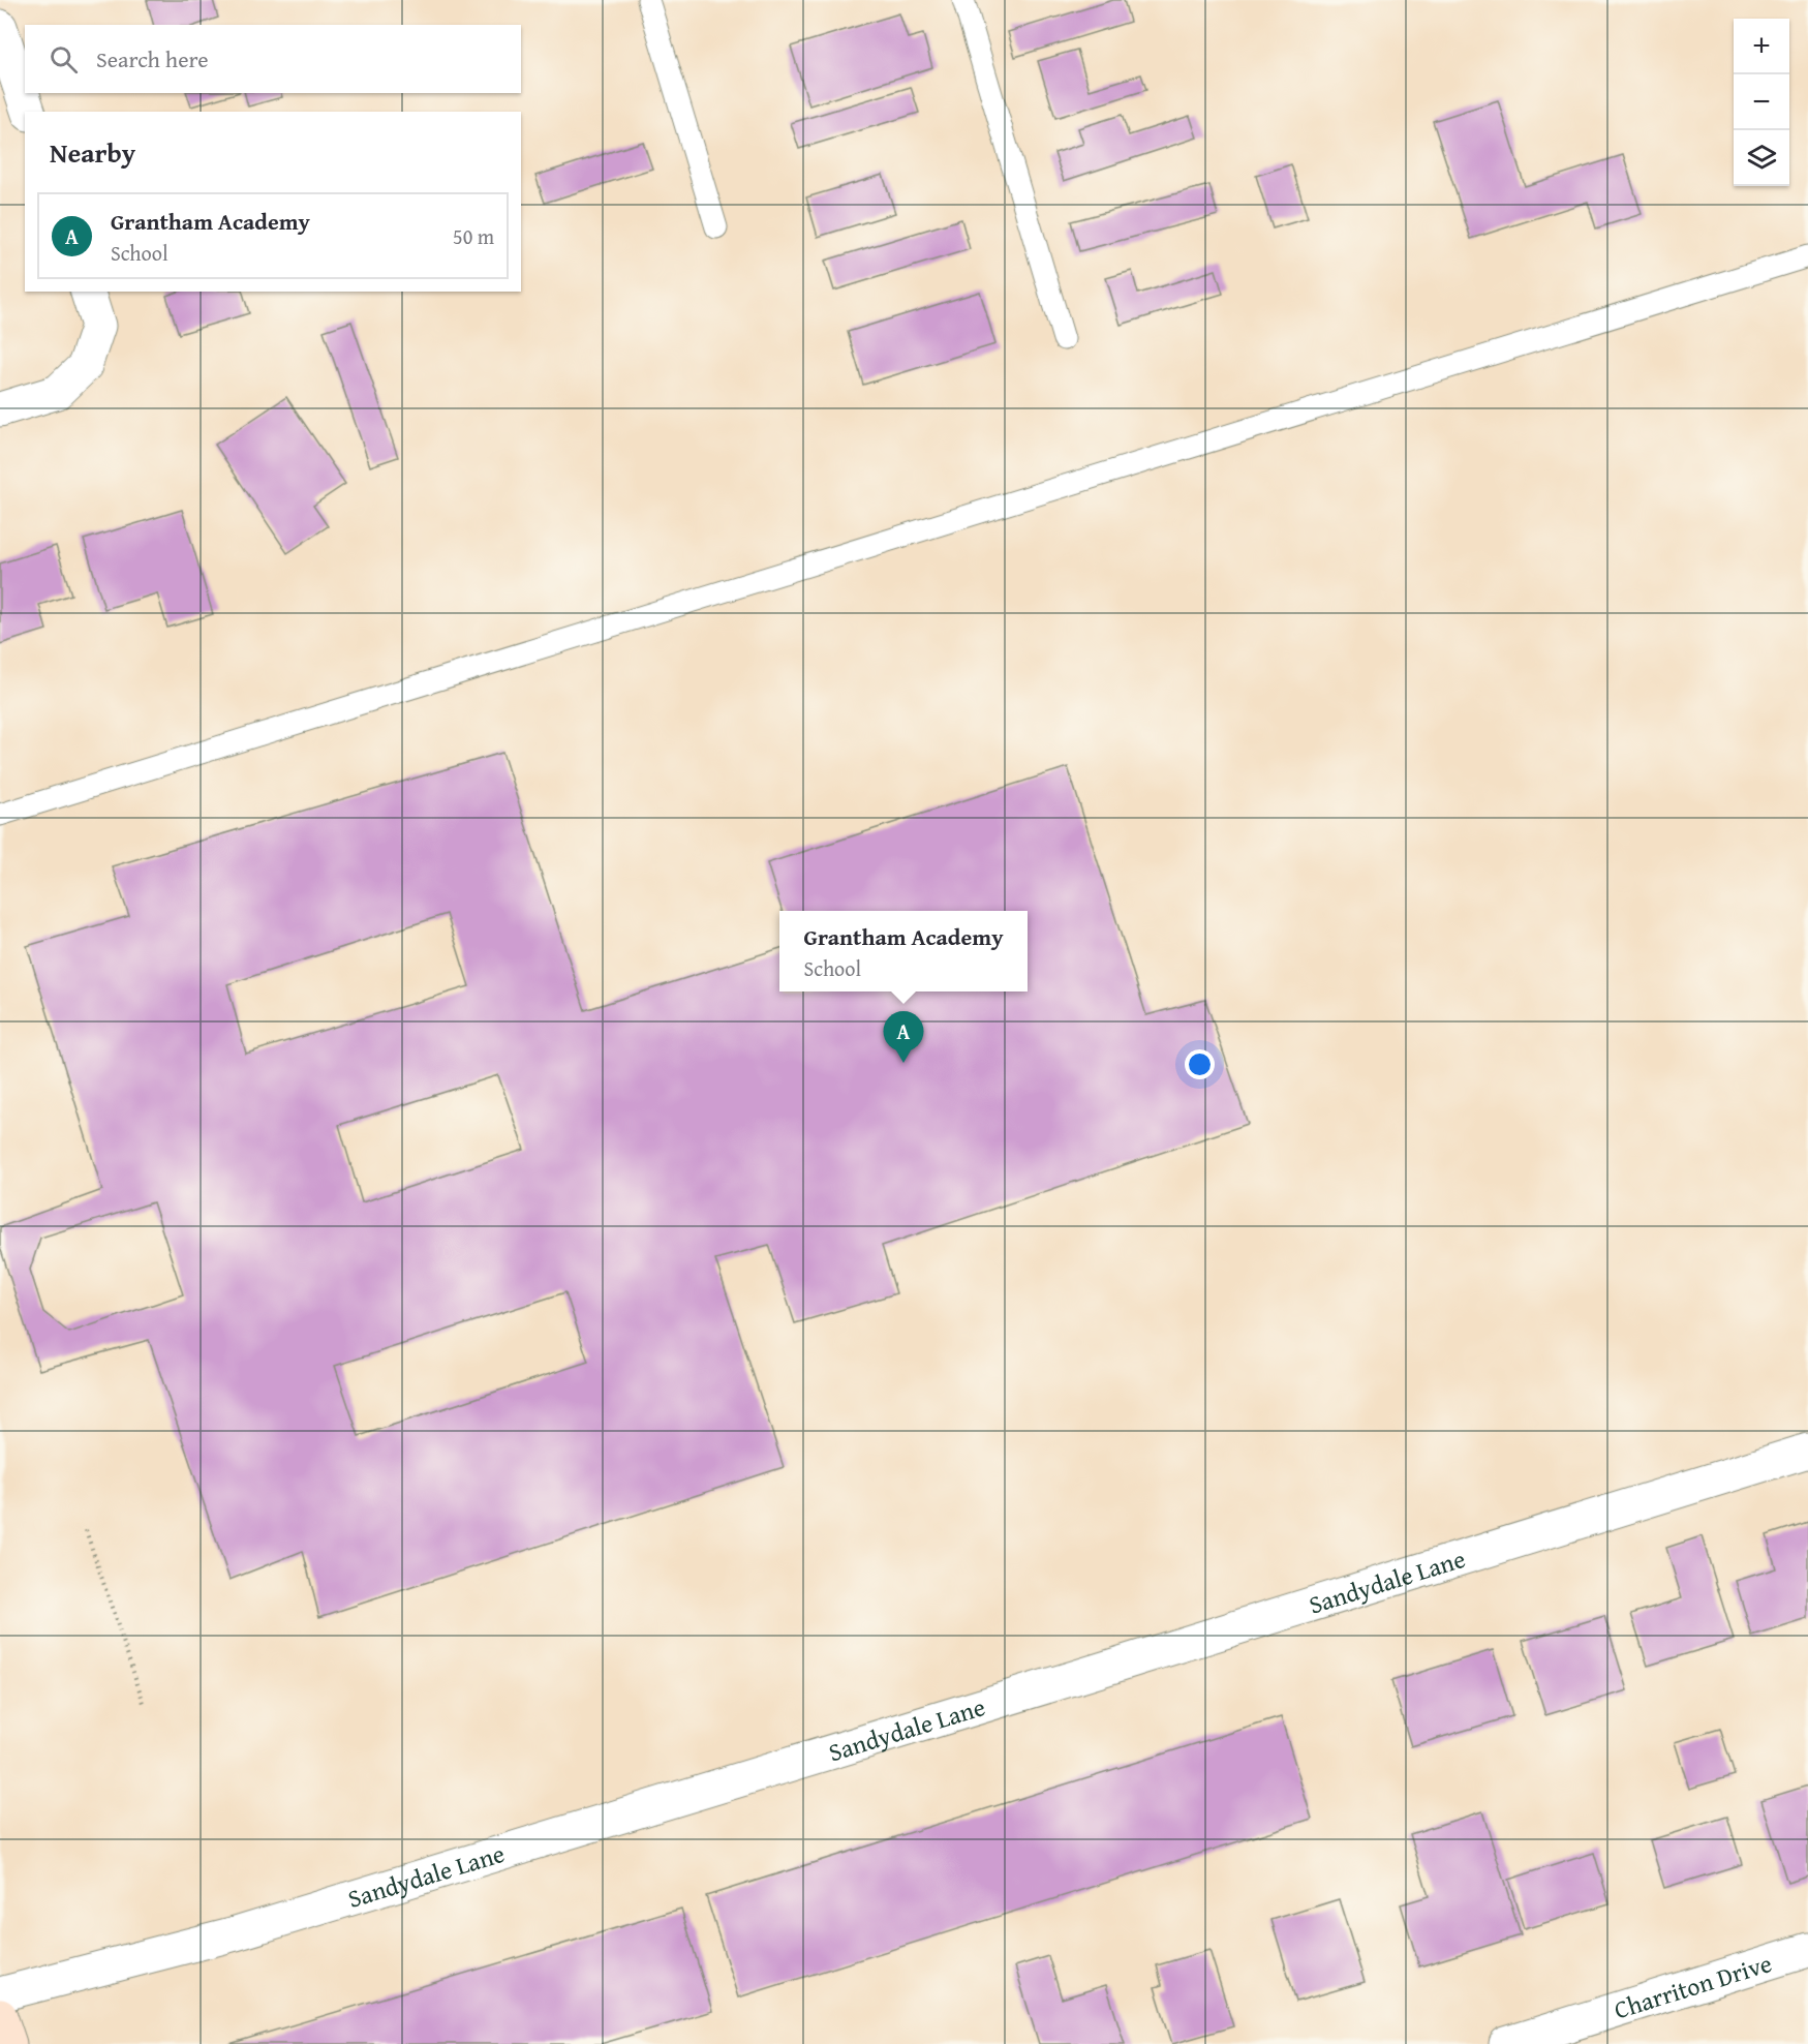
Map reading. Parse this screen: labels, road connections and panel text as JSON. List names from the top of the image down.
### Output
{
  "streets": {
    "street": ["Sandydale Lane", "Charriton Drive"]
  },
  "page": {
    "map_buttons": ["+", "−"],
    "search": "Search here",
    "heading": "Nearby",
    "list": [
      {
        "mark": "A",
        "name": "Grantham Academy",
        "note": "School",
        "value": "50 m"
      }
    ],
    "popup": ["Grantham Academy", "School"],
    "pins": "A"
  }
}
